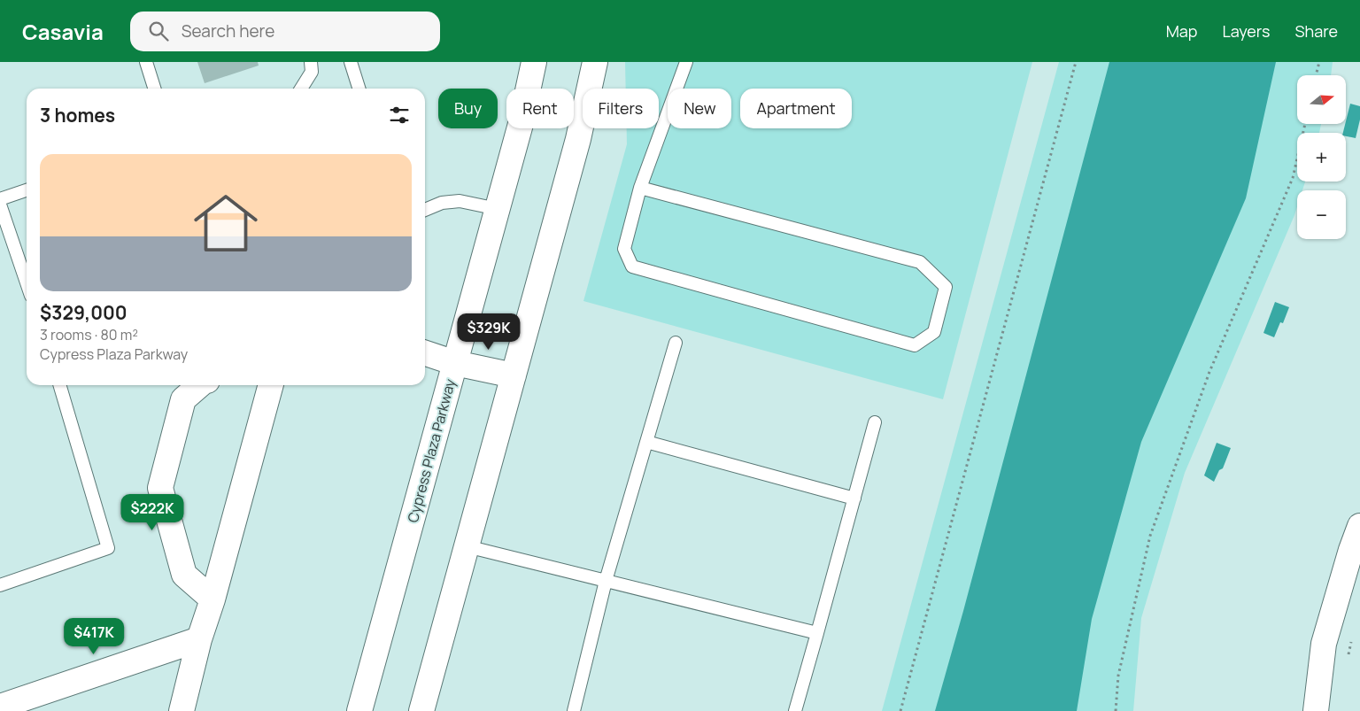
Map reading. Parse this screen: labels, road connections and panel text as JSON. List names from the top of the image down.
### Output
{
  "streets": {
    "street": ["Cypress Plaza Parkway"]
  },
  "north": "right",
  "page": {
    "header": "Casavia",
    "search": "Search here",
    "nav": ["Map", "Layers", "Share"],
    "map_buttons": ["+", "−"],
    "chip": [
      "Buy",
      "Rent",
      "Filters",
      "New",
      "Apartment"
    ],
    "heading": "3 homes",
    "list": [
      {
        "name": "$329,000",
        "note": "3 rooms · 80 m² · Cypress Plaza Parkway"
      }
    ],
    "price": ["$329K", "$222K", "$417K"]
  }
}
